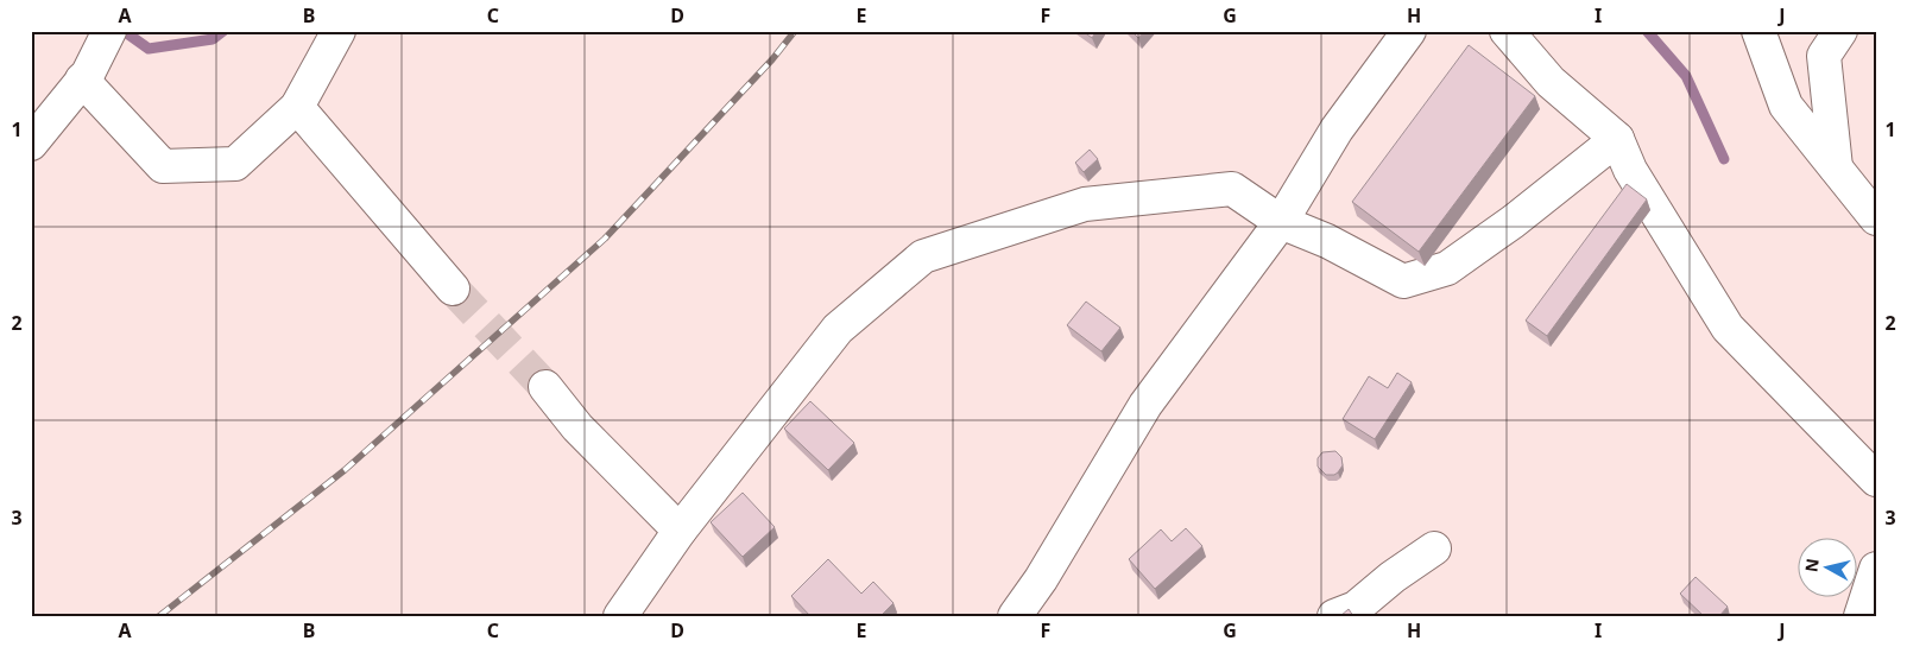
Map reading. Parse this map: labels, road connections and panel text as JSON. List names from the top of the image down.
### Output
{
  "north": "left",
  "grid": {
    "columns": [
      "A",
      "B",
      "C",
      "D",
      "E",
      "F",
      "G",
      "H",
      "I",
      "J"
    ],
    "rows": ["1", "2", "3"]
  }
}
